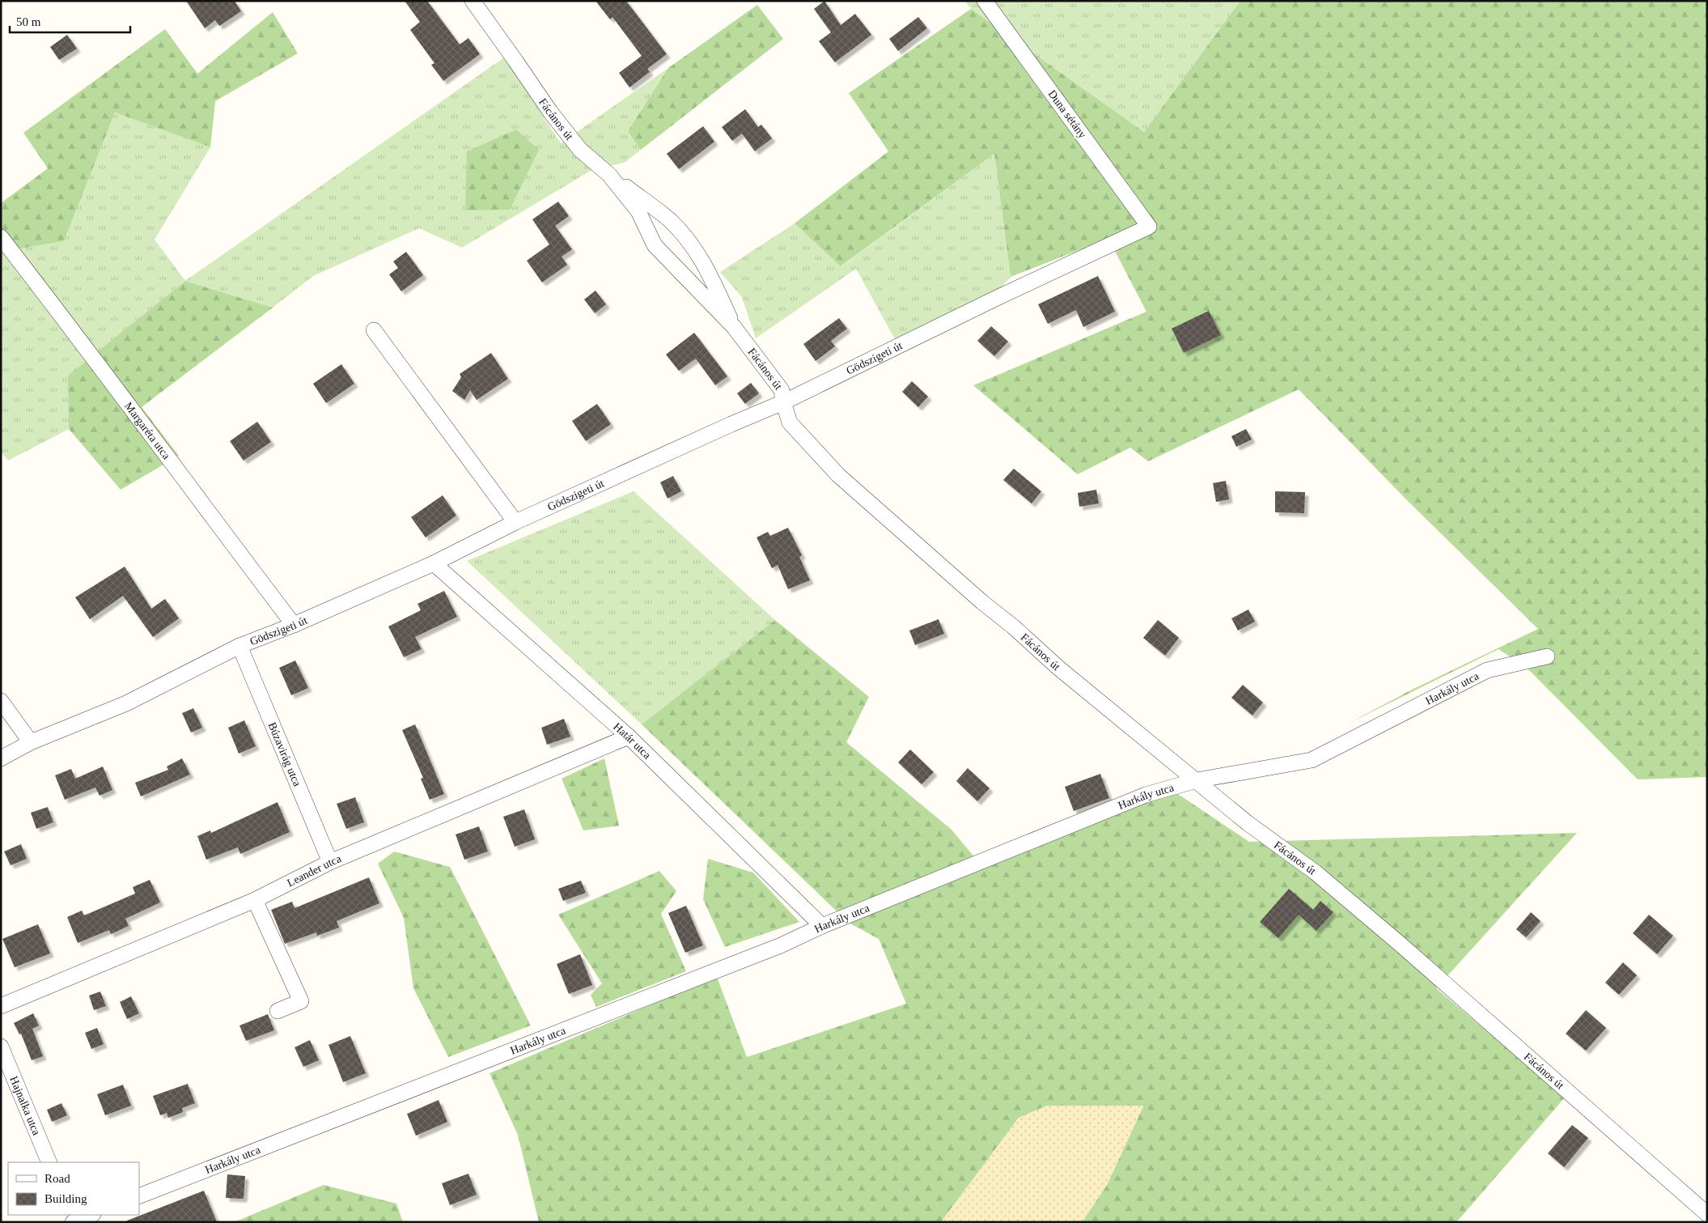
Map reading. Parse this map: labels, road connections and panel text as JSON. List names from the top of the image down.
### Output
{
  "streets": {
    "street": [
      "Duna sétány",
      "Fácános út",
      "Gödszigeti út",
      "Margaréta utca",
      "Harkály utca",
      "Határ utca",
      "Búzavirág utca",
      "Leander utca",
      "Hajnalka utca"
    ]
  },
  "crossings": [
    ["Duna sétány", "Gödszigeti út"],
    ["Fácános út", "Gödszigeti út"],
    ["Fácános út", "Harkály utca"],
    ["Gödszigeti út", "Margaréta utca"],
    ["Gödszigeti út", "Határ utca"],
    ["Gödszigeti út", "Búzavirág utca"],
    ["Harkály utca", "Határ utca"],
    ["Határ utca", "Leander utca"],
    ["Búzavirág utca", "Leander utca"]
  ],
  "legend": ["Road", "Building"],
  "scale_bar": "50 m"
}
